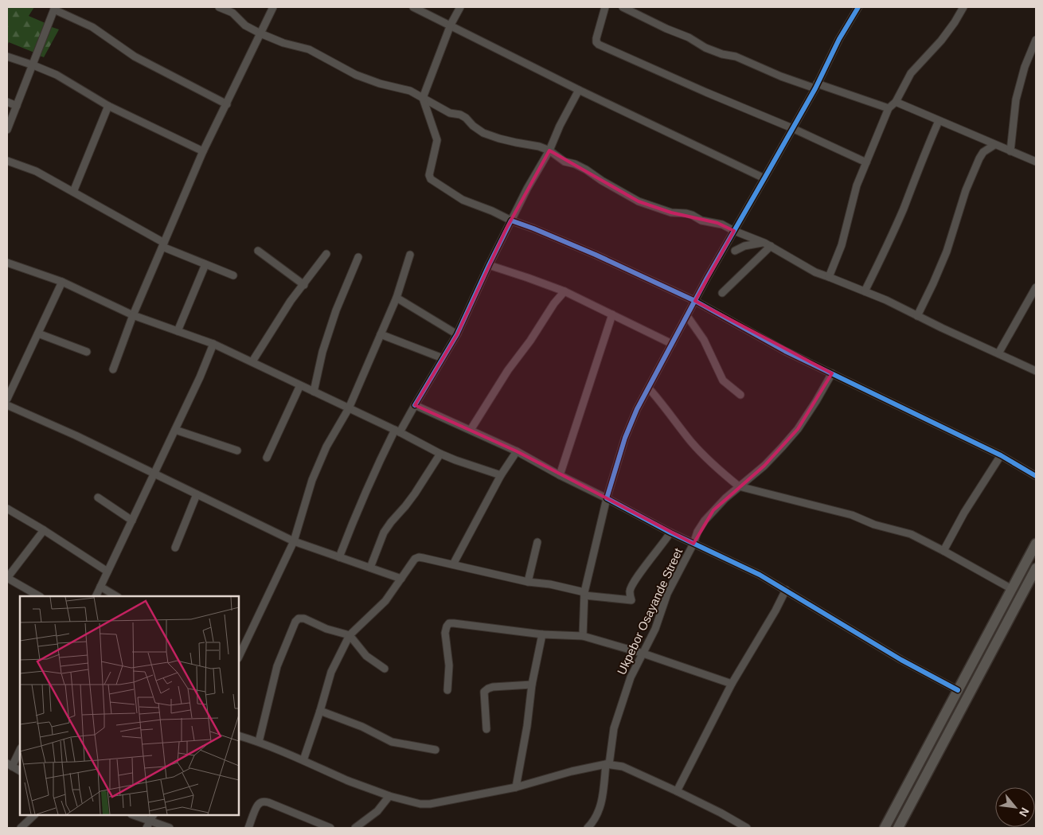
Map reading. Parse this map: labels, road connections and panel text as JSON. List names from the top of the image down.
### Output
{
  "streets": {
    "street": ["Ukpebor Osayande Street"]
  },
  "north": "bottom right"
}
